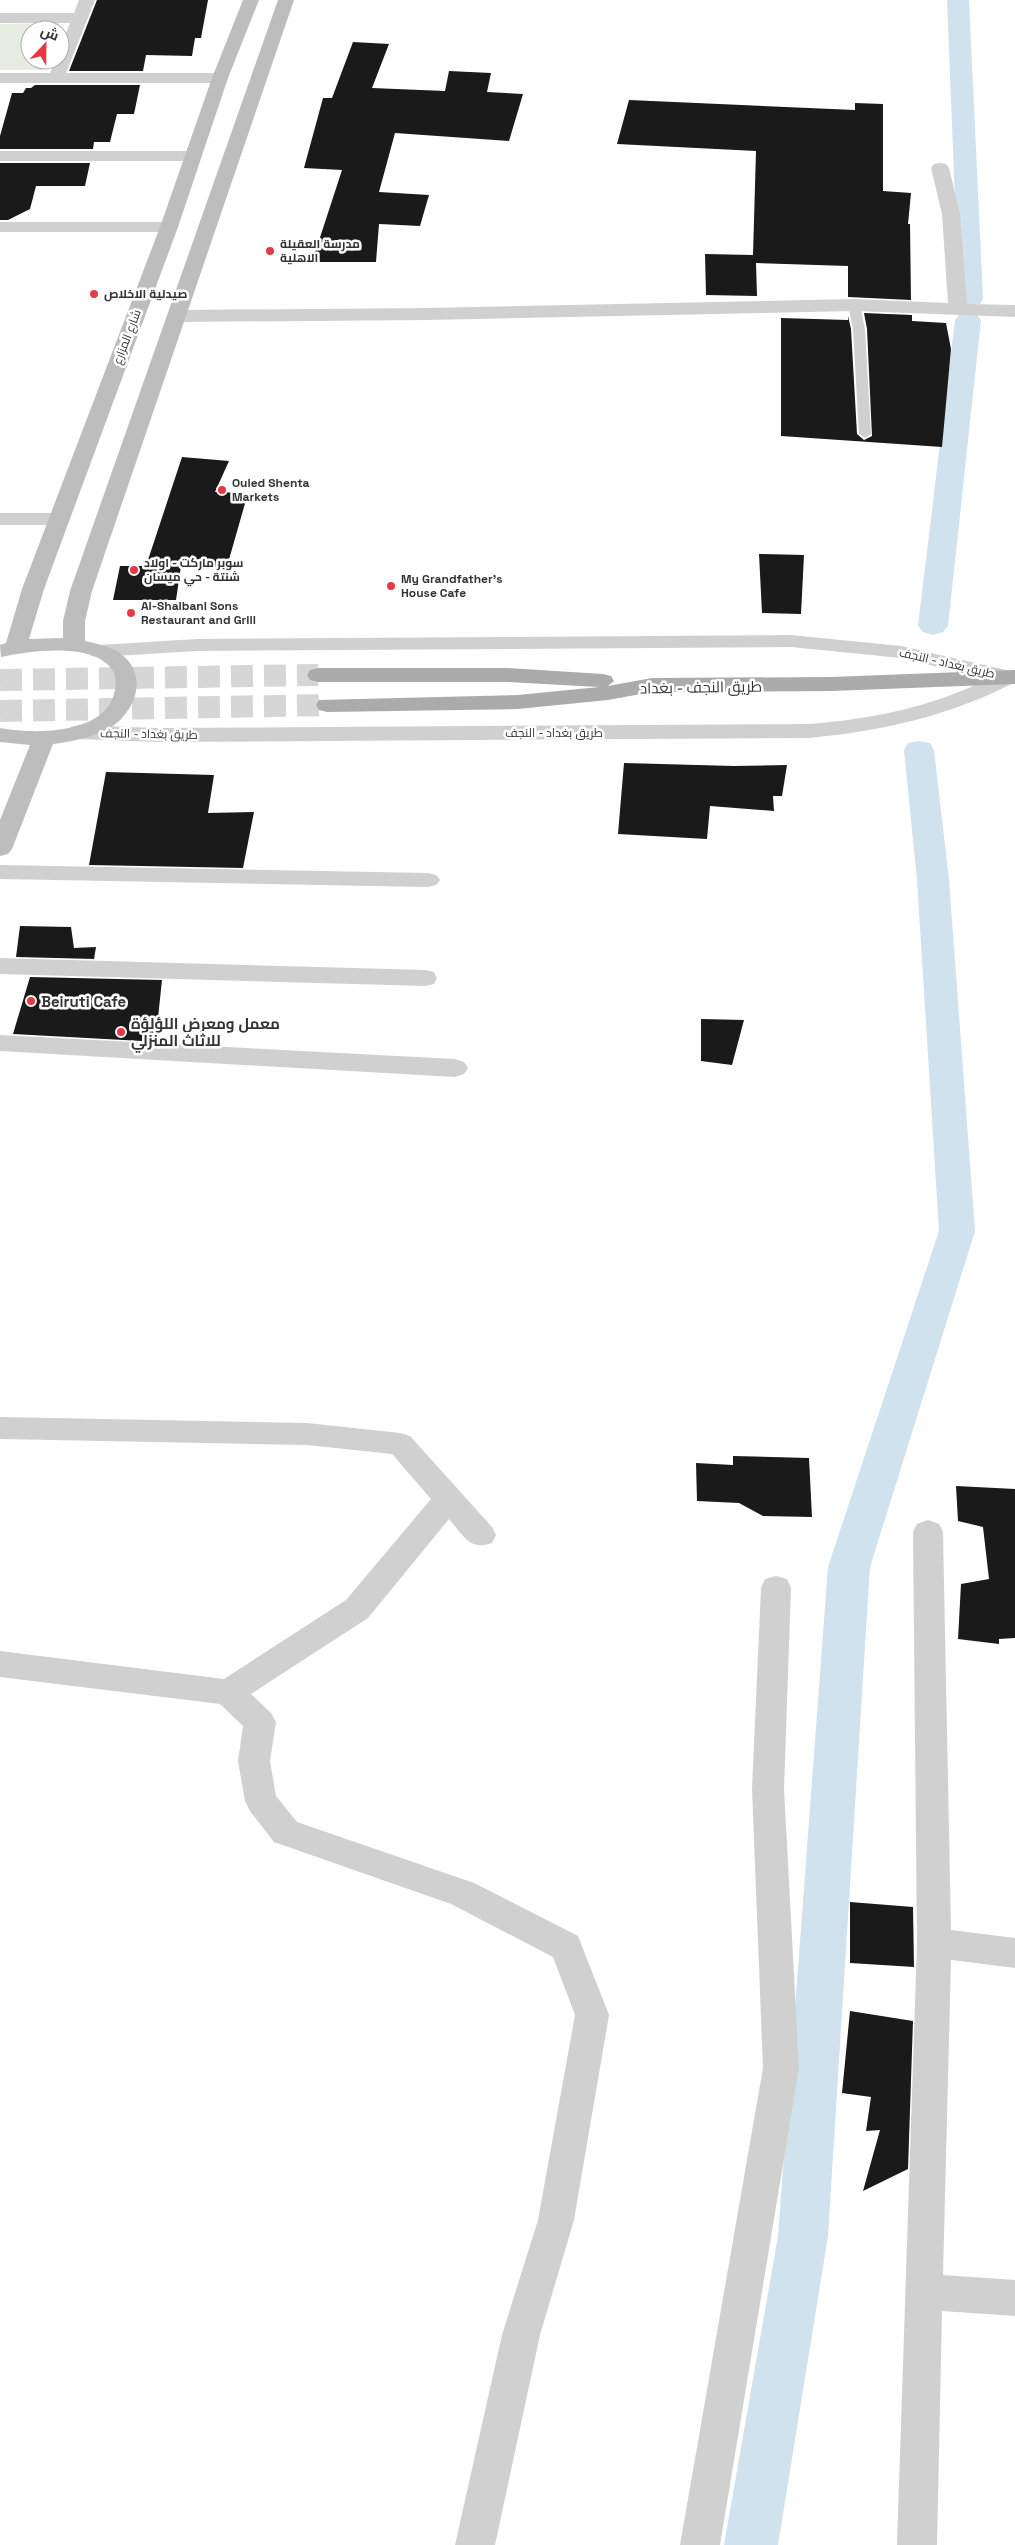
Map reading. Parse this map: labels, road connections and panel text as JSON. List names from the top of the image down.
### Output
{
  "streets": {
    "main road": ["طريق النجف - بغداد"],
    "street": ["شارع المزارع", "طريق بغداد - النجف"]
  },
  "crossings": [
    ["طريق بغداد - النجف", "طريق النجف - بغداد"]
  ],
  "places": [
    "مدرسة العقيلة الاهلية",
    "صيدلية الاخلاص",
    "Ouled Shenta Markets",
    "سوبر ماركت - اولاد شنتة - حي ميسان",
    "My Grandfather's House Cafe",
    "Al-Shaibani Sons Restaurant and Grill",
    "Beiruti Cafe",
    "معمل ومعرض اللؤلؤة للاثاث المنزلي"
  ],
  "north": "top"
}
